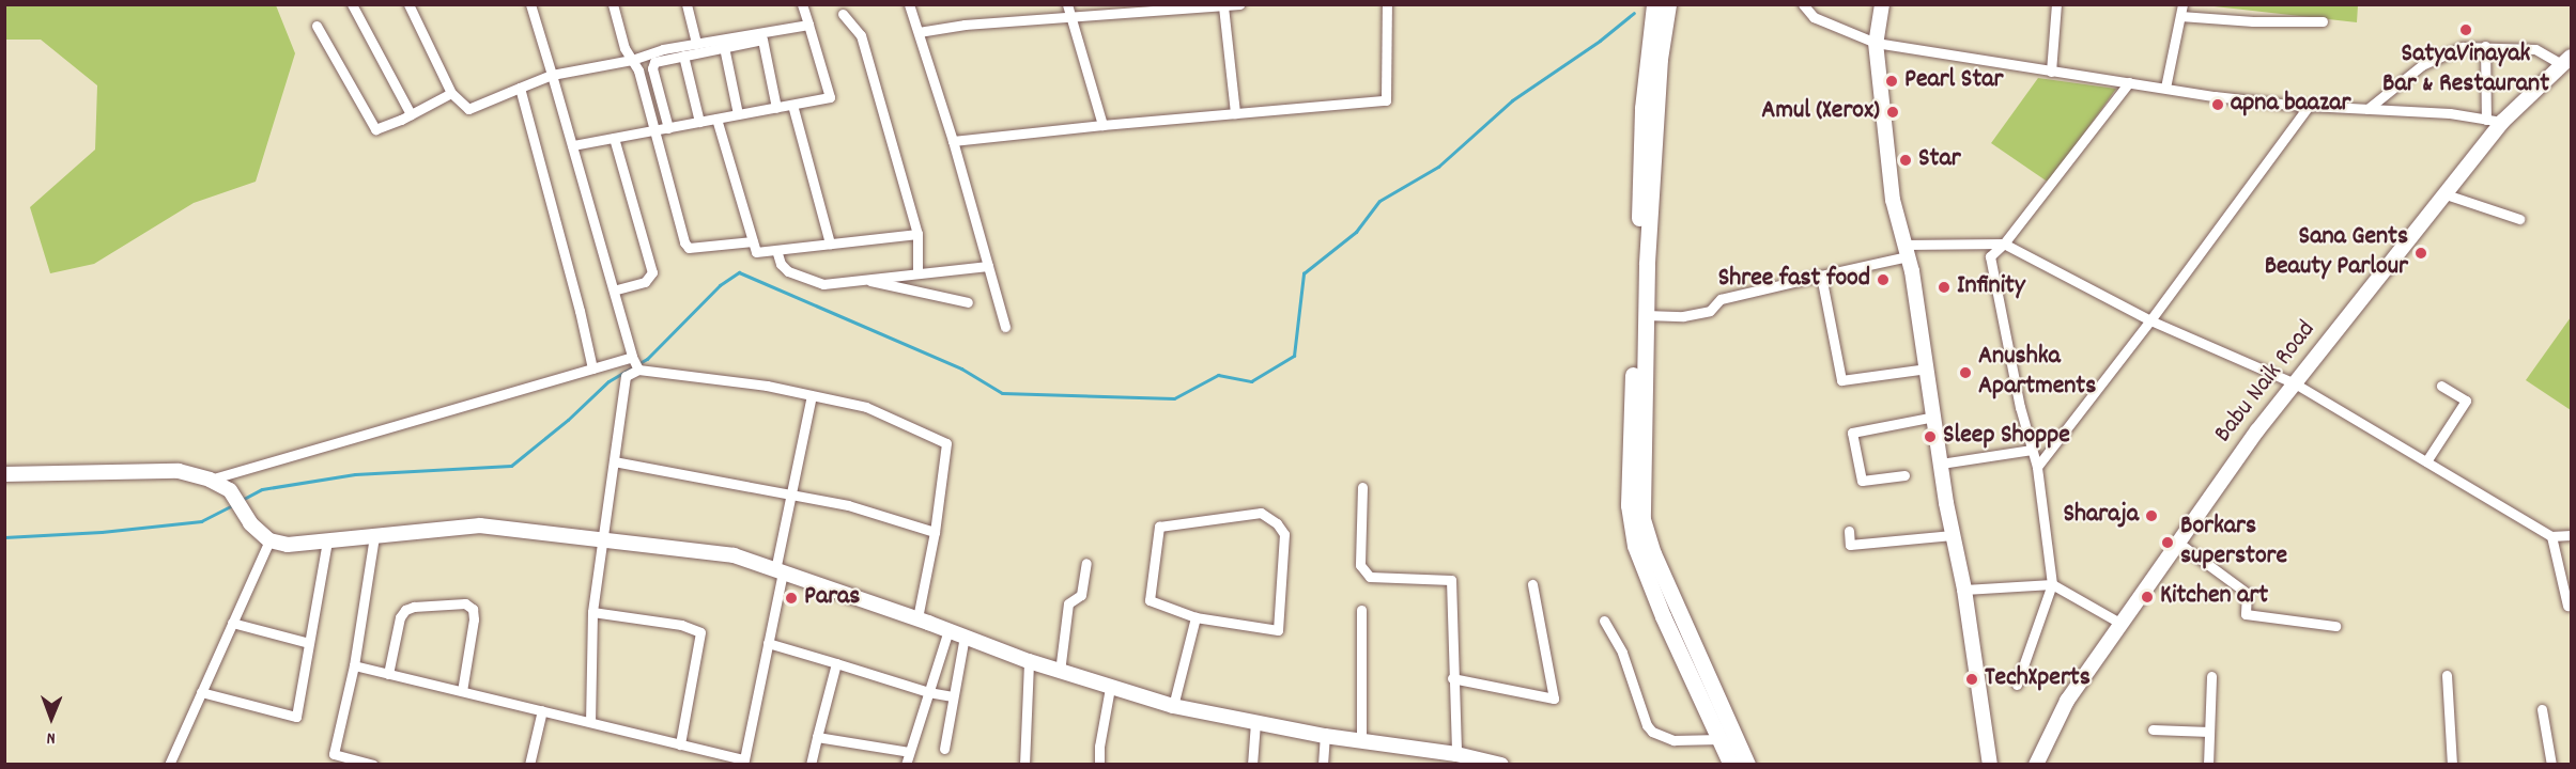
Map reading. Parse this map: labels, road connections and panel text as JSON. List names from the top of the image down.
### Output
{
  "streets": {
    "main road": ["Babu Naik Road"]
  },
  "places": [
    "SatyaVinayak Bar & Restaurant",
    "Pearl Star",
    "apna baazar",
    "Amul (Xerox)",
    "Star",
    "Sana Gents Beauty Parlour",
    "Shree fast food",
    "Infinity",
    "Anushka Apartments",
    "Sleep Shoppe",
    "Sharaja",
    "Borkars superstore",
    "Kitchen art",
    "Paras",
    "TechXperts"
  ],
  "north": "bottom"
}
